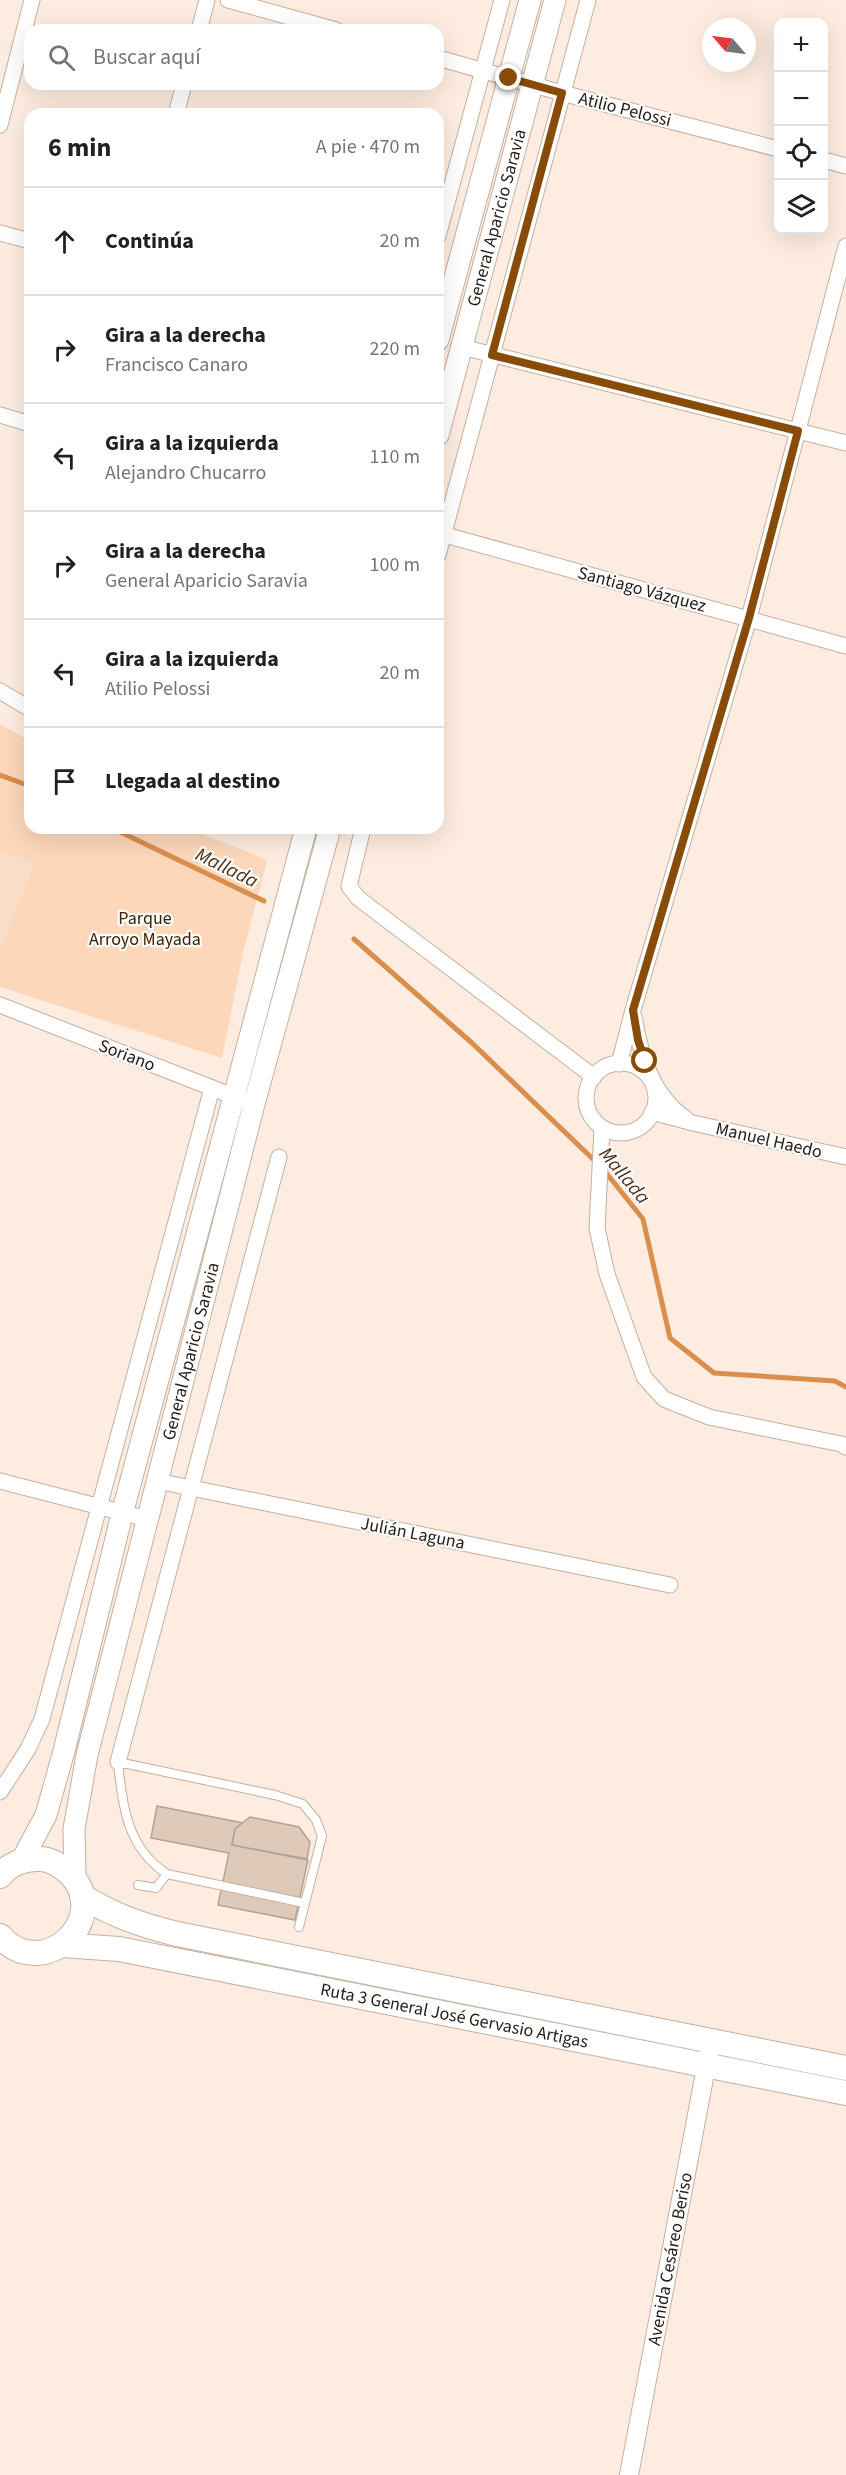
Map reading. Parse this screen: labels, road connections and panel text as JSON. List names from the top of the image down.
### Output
{
  "streets": {
    "highway": ["Ruta 3 General José Gervasio Artigas"],
    "main road": ["General Aparicio Saravia"],
    "street": [
      "Atilio Pelossi",
      "Santiago Vázquez",
      "Soriano",
      "Manuel Haedo",
      "Julián Laguna",
      "Avenida Cesáreo Beriso"
    ]
  },
  "crossings": [
    ["Atilio Pelossi", "General Aparicio Saravia"],
    ["General Aparicio Saravia", "Soriano"],
    ["General Aparicio Saravia", "Julián Laguna"],
    ["General Aparicio Saravia", "Ruta 3 General José Gervasio Artigas"],
    ["Ruta 3 General José Gervasio Artigas", "Avenida Cesáreo Beriso"]
  ],
  "water": ["Mallada"],
  "parks": ["Parque Arroyo Mayada"],
  "north": "top left",
  "page": {
    "map_buttons": ["+", "−"],
    "search": "Buscar aquí",
    "heading": ["6 min", "A pie · 470 m"],
    "list": [
      ["Continúa", "20 m"],
      ["Gira a la derecha", "Francisco Canaro", "220 m"],
      ["Gira a la izquierda", "Alejandro Chucarro", "110 m"],
      ["Gira a la derecha", "General Aparicio Saravia", "100 m"],
      ["Gira a la izquierda", "Atilio Pelossi", "20 m"],
      "Llegada al destino"
    ]
  }
}
